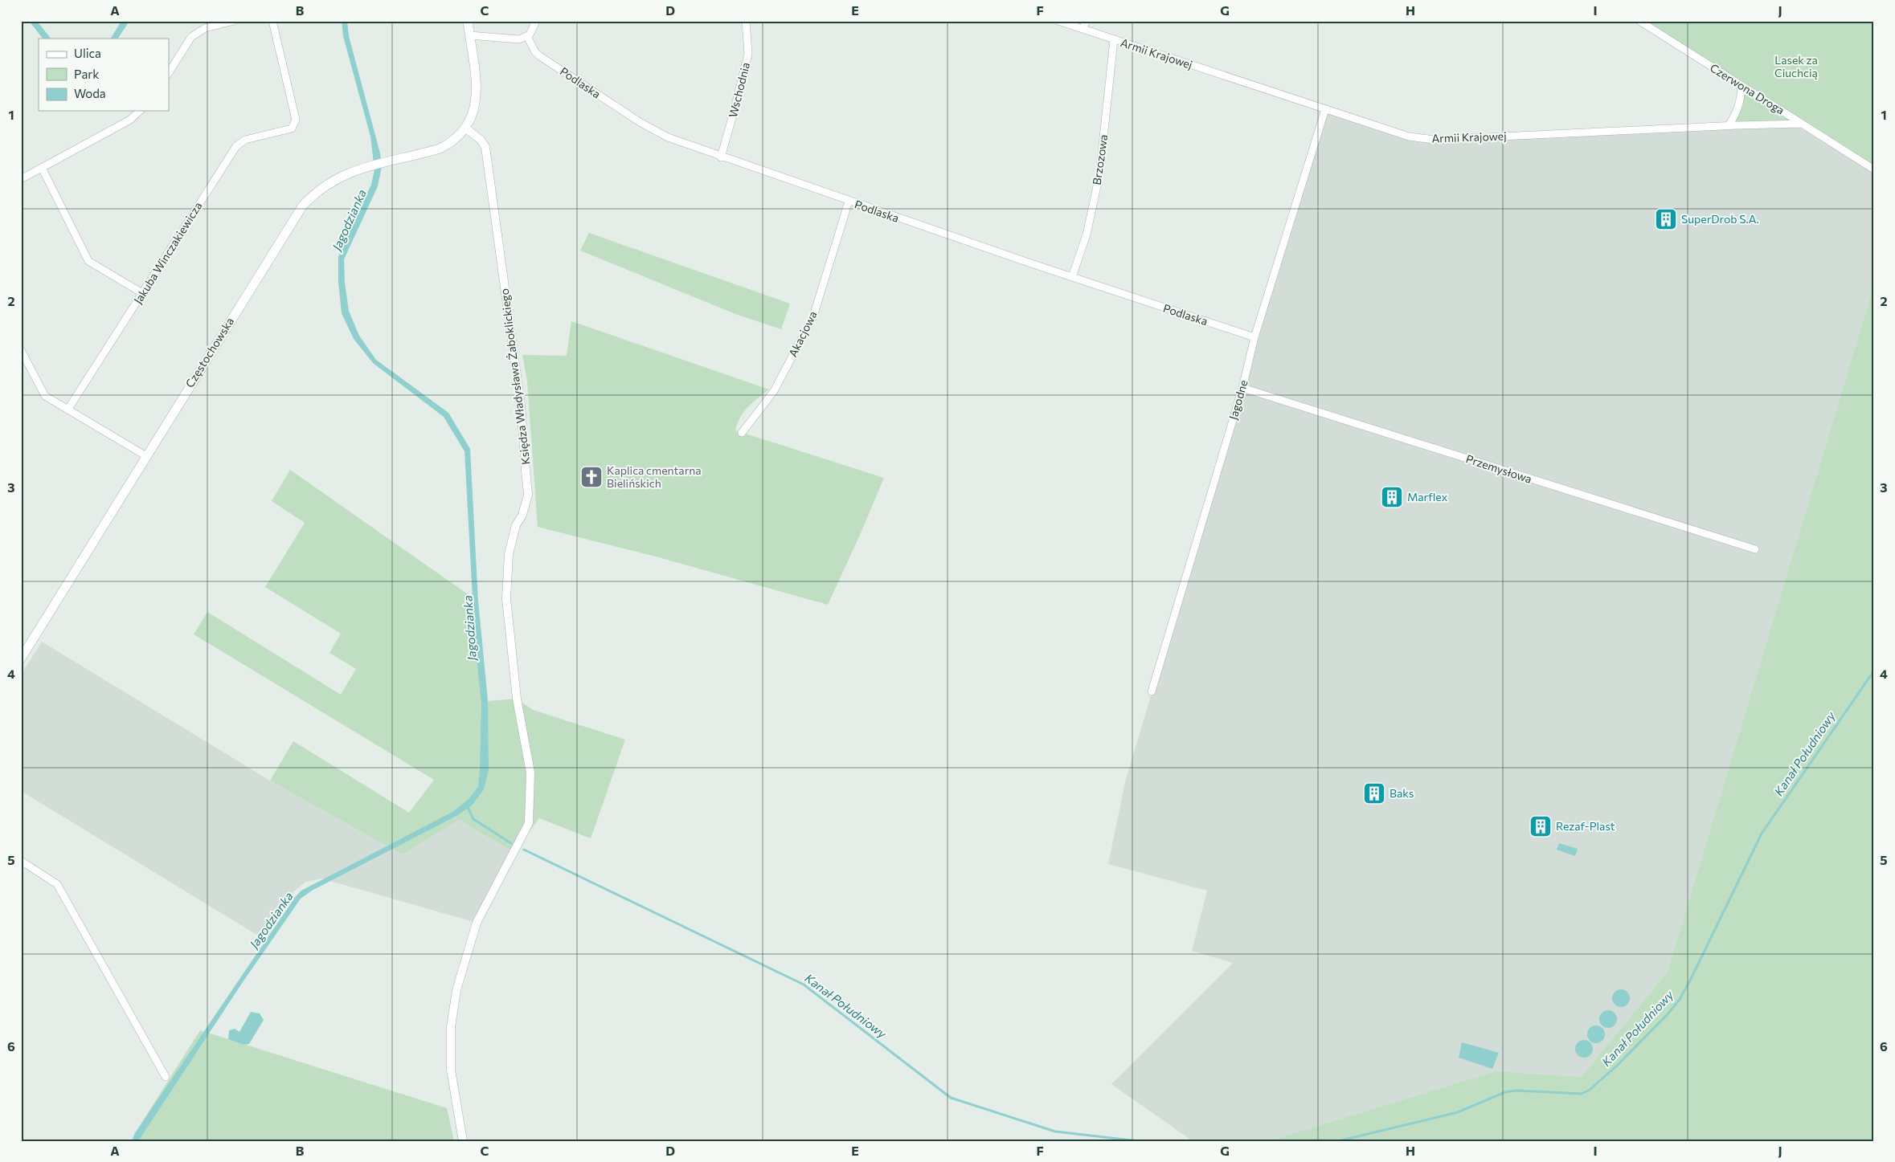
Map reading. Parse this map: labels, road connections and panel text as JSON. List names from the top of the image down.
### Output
{
  "streets": {
    "main road": ["Częstochowska"],
    "street": [
      "Armii Krajowej",
      "Podlaska",
      "Czerwona Droga",
      "Wschodnia",
      "Brzozowa",
      "Jakuba Winczakiewicza",
      "Akacjowa",
      "Księdza Władysława Żaboklickiego",
      "Jagodne",
      "Przemysłowa"
    ]
  },
  "crossings": [
    ["Armii Krajowej", "Czerwona Droga"],
    ["Armii Krajowej", "Brzozowa"],
    ["Armii Krajowej", "Jagodne"],
    ["Podlaska", "Wschodnia"],
    ["Podlaska", "Brzozowa"],
    ["Podlaska", "Akacjowa"],
    ["Podlaska", "Jagodne"],
    ["Częstochowska", "Księdza Władysława Żaboklickiego"],
    ["Jagodne", "Przemysłowa"]
  ],
  "water": ["Jagodzianka", "Kanał Południowy"],
  "parks": ["Lasek za Ciuchcią"],
  "places": {
    "building": [
      "SuperDrob S.A.",
      "Marflex",
      "Baks",
      "Rezaf-Plast"
    ],
    "church": ["Kaplica cmentarna Bielińskich"]
  },
  "legend": ["Ulica", "Park", "Woda"],
  "grid": {
    "columns": [
      "A",
      "B",
      "C",
      "D",
      "E",
      "F",
      "G",
      "H",
      "I",
      "J"
    ],
    "rows": [
      "1",
      "2",
      "3",
      "4",
      "5",
      "6"
    ]
  }
}
